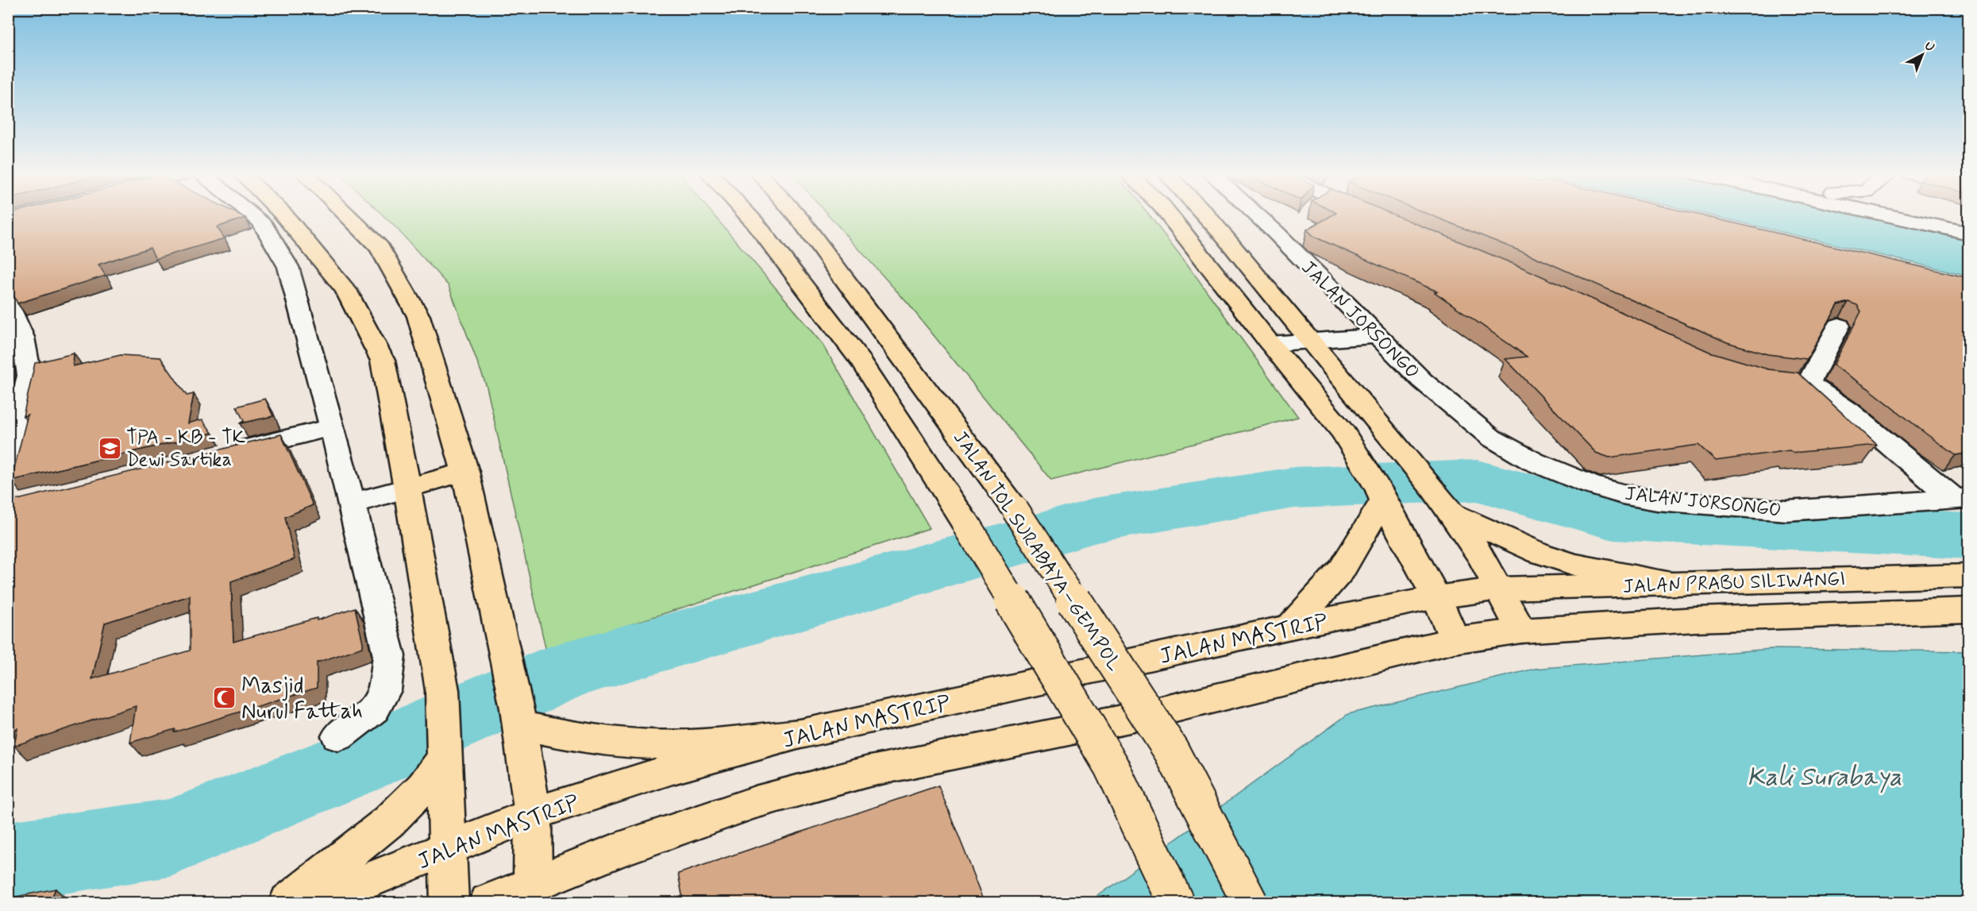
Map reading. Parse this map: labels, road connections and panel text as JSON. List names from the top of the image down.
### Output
{
  "streets": {
    "main road": ["JALAN TOL SURABAYA–GEMPOL", "JALAN PRABU SILIWANGI", "JALAN MASTRIP"],
    "street": ["JALAN JORSONGO"]
  },
  "crossings": [
    ["JALAN PRABU SILIWANGI", "JALAN MASTRIP"]
  ],
  "water": ["Kali Surabaya"],
  "places": {
    "school or university": ["TPA - KB - TK Dewi Sartika"],
    "mosque": ["Masjid Nurul Fattah"]
  },
  "north": "top right"
}
